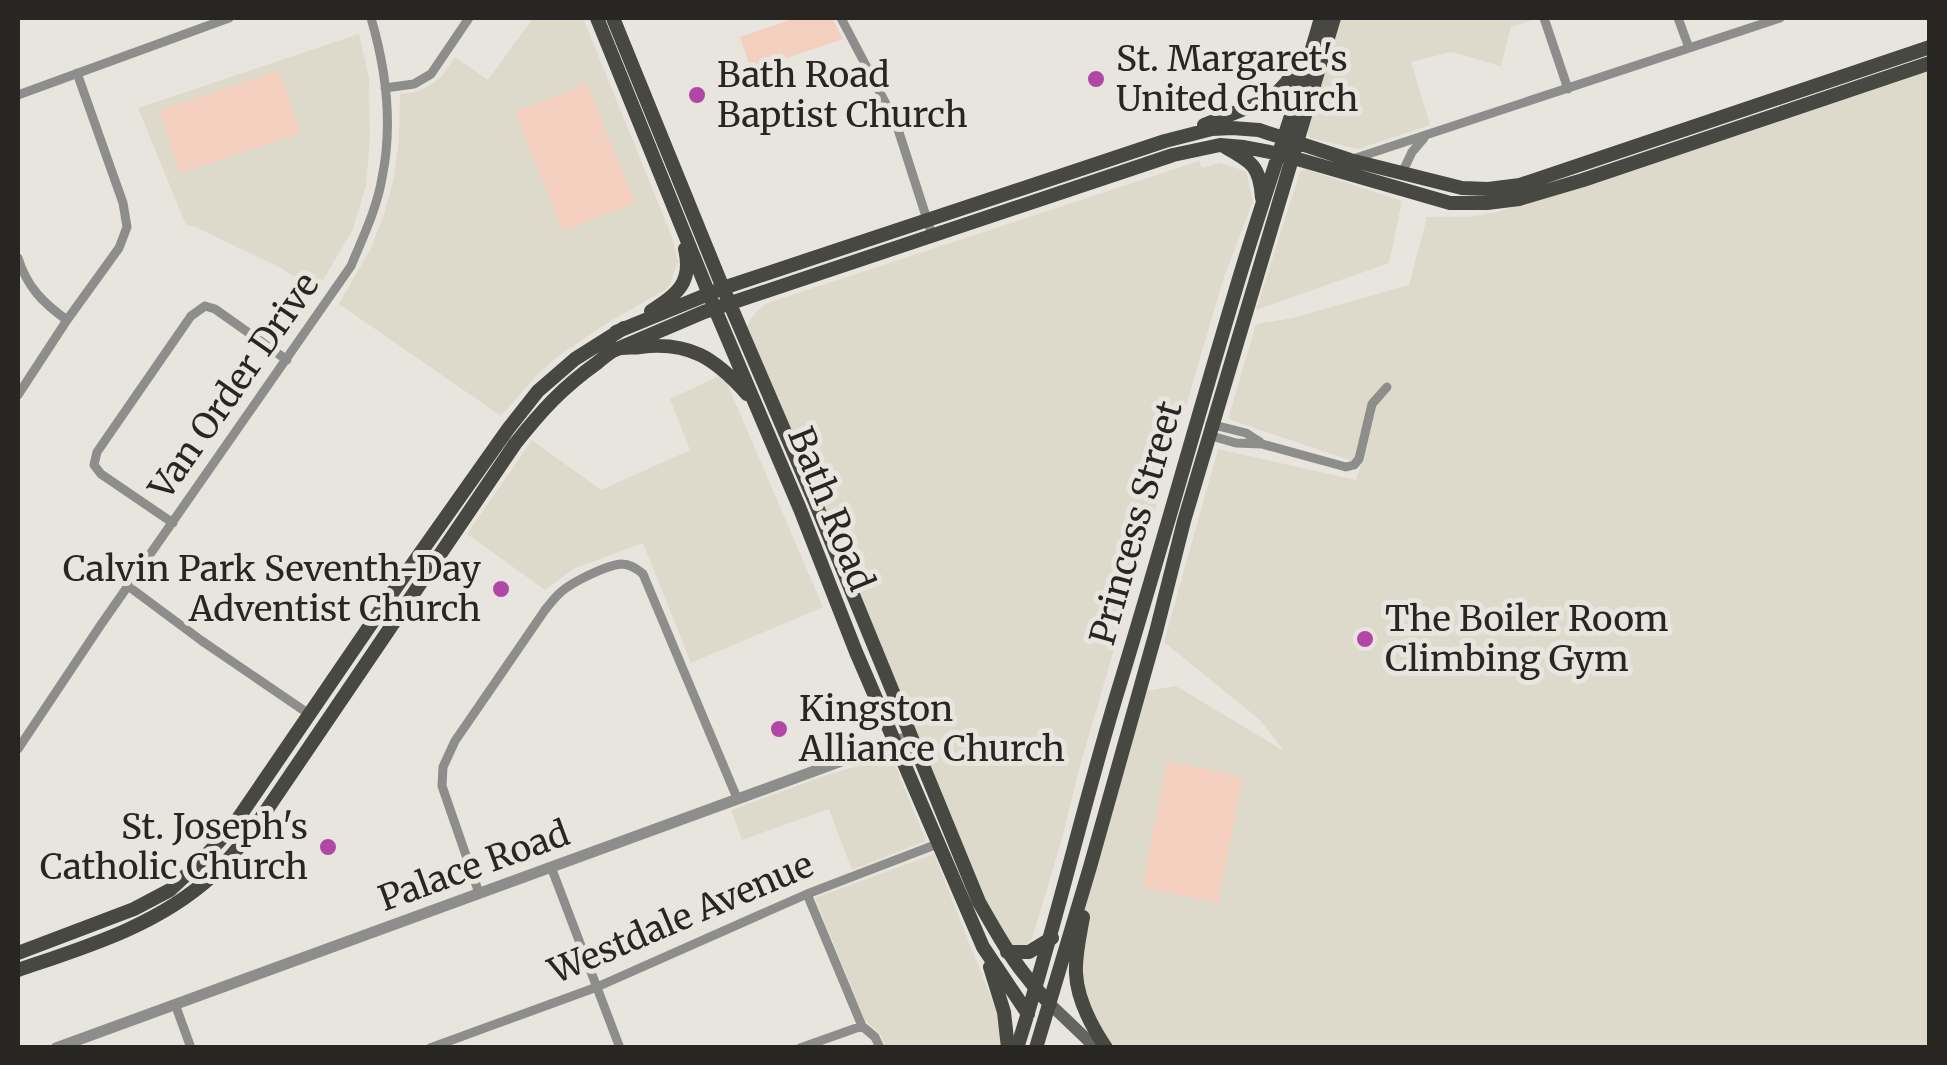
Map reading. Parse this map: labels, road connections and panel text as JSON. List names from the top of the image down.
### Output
{
  "streets": {
    "main road": ["Bath Road", "Princess Street"],
    "street": ["Van Order Drive", "Palace Road", "Westdale Avenue"]
  },
  "crossings": [
    ["Bath Road", "Princess Street"],
    ["Bath Road", "Palace Road"],
    ["Bath Road", "Westdale Avenue"]
  ],
  "places": [
    "St. Margaret's United Church",
    "Bath Road Baptist Church",
    "Calvin Park Seventh-Day Adventist Church",
    "The Boiler Room Climbing Gym",
    "Kingston Alliance Church",
    "St. Joseph's Catholic Church"
  ]
}
